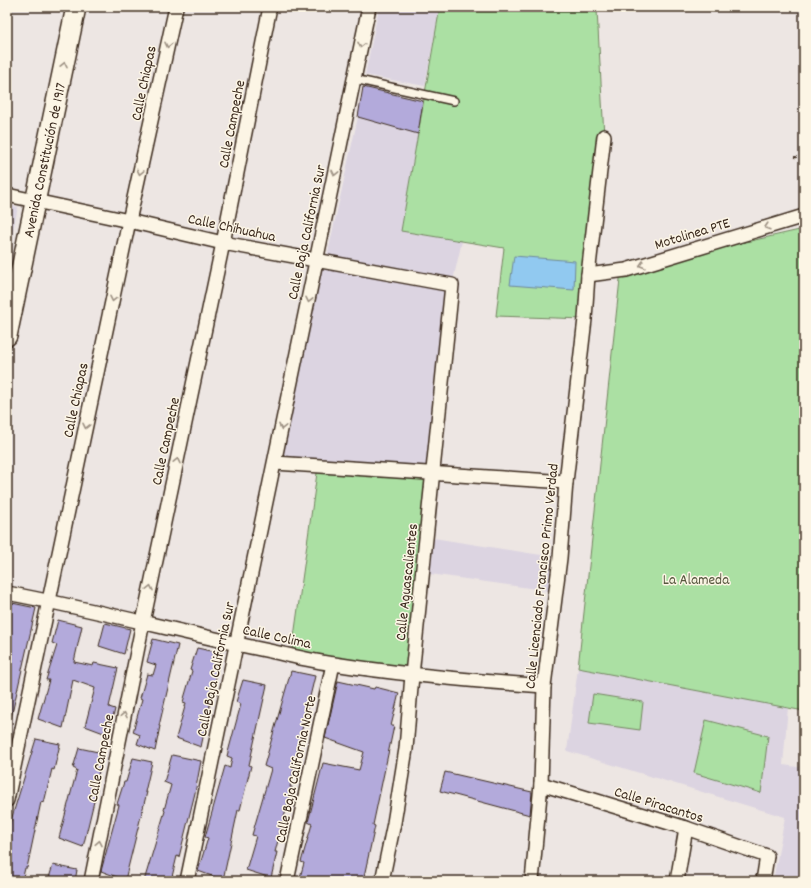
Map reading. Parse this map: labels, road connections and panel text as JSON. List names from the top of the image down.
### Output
{
  "streets": {
    "street": [
      "Calle Chiapas",
      "Calle Campeche",
      "Avenida Constitución de 1917",
      "Calle Chihuahua",
      "Calle Baja California Sur",
      "Motolinea PTE",
      "Calle Licenciado Francisco Primo Verdad",
      "Calle Aguascalientes",
      "Calle Colima",
      "Calle Baja California Norte",
      "Calle Piracantos"
    ]
  },
  "crossings": [
    ["Calle Chiapas", "Calle Chihuahua"],
    ["Calle Chiapas", "Calle Colima"],
    ["Calle Campeche", "Calle Chihuahua"],
    ["Calle Campeche", "Calle Colima"],
    ["Avenida Constitución de 1917", "Calle Chihuahua"],
    ["Calle Chihuahua", "Calle Baja California Sur"],
    ["Calle Chihuahua", "Calle Aguascalientes"],
    ["Calle Baja California Sur", "Calle Colima"],
    ["Motolinea PTE", "Calle Licenciado Francisco Primo Verdad"],
    ["Calle Licenciado Francisco Primo Verdad", "Calle Colima"],
    ["Calle Licenciado Francisco Primo Verdad", "Calle Piracantos"],
    ["Calle Aguascalientes", "Calle Colima"],
    ["Calle Colima", "Calle Baja California Norte"]
  ],
  "one_way": [
    "Calle Chiapas",
    "Calle Campeche",
    "Calle Baja California Sur",
    "Motolinea PTE"
  ],
  "parks": ["La Alameda"]
}
